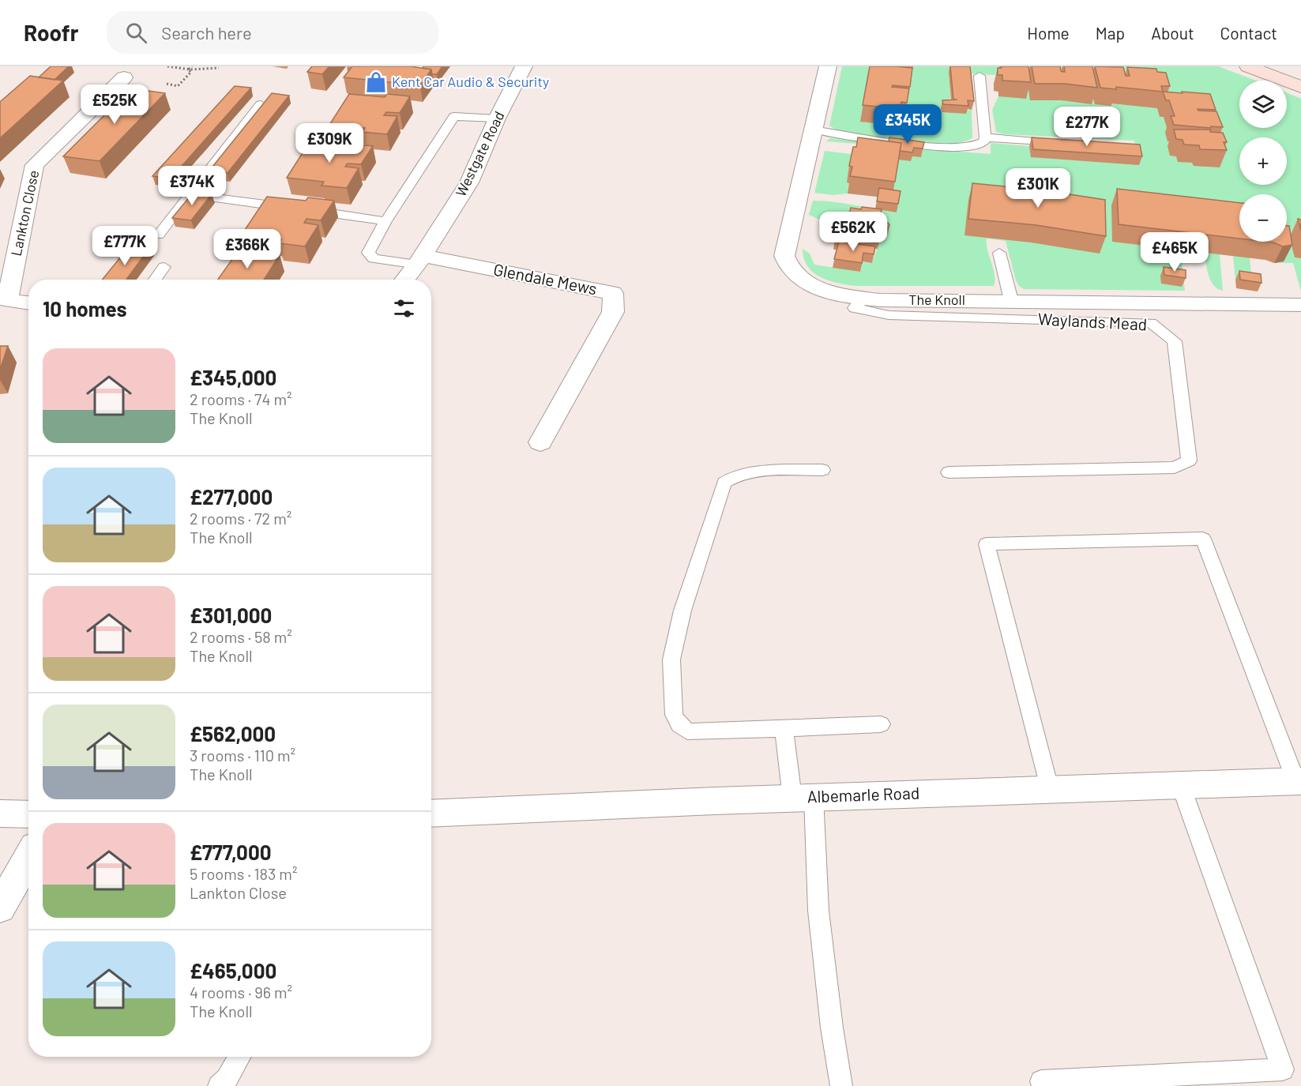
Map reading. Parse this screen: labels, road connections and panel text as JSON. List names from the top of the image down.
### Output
{
  "streets": {
    "street": [
      "Westgate Road",
      "Lankton Close",
      "Glendale Mews",
      "The Knoll",
      "Albemarle Road"
    ],
    "lane": ["Waylands Mead"]
  },
  "crossings": [
    ["Westgate Road", "Glendale Mews"],
    ["The Knoll", "Waylands Mead"]
  ],
  "places": {
    "shop": ["Kent Car Audio & Security"]
  },
  "page": {
    "header": "Roofr",
    "search": "Search here",
    "nav": [
      "Home",
      "Map",
      "About",
      "Contact"
    ],
    "map_buttons": ["+", "−"],
    "price": [
      "£525K",
      "£345K",
      "£277K",
      "£309K",
      "£374K",
      "£301K",
      "£562K",
      "£777K",
      "£366K",
      "£465K"
    ],
    "heading": "10 homes",
    "list": [
      {
        "name": "£345,000",
        "note": "2 rooms · 74 m² · The Knoll"
      },
      {
        "name": "£277,000",
        "note": "2 rooms · 72 m² · The Knoll"
      },
      {
        "name": "£301,000",
        "note": "2 rooms · 58 m² · The Knoll"
      },
      {
        "name": "£562,000",
        "note": "3 rooms · 110 m² · The Knoll"
      },
      {
        "name": "£777,000",
        "note": "5 rooms · 183 m² · Lankton Close"
      },
      {
        "name": "£465,000",
        "note": "4 rooms · 96 m² · The Knoll"
      }
    ]
  }
}
